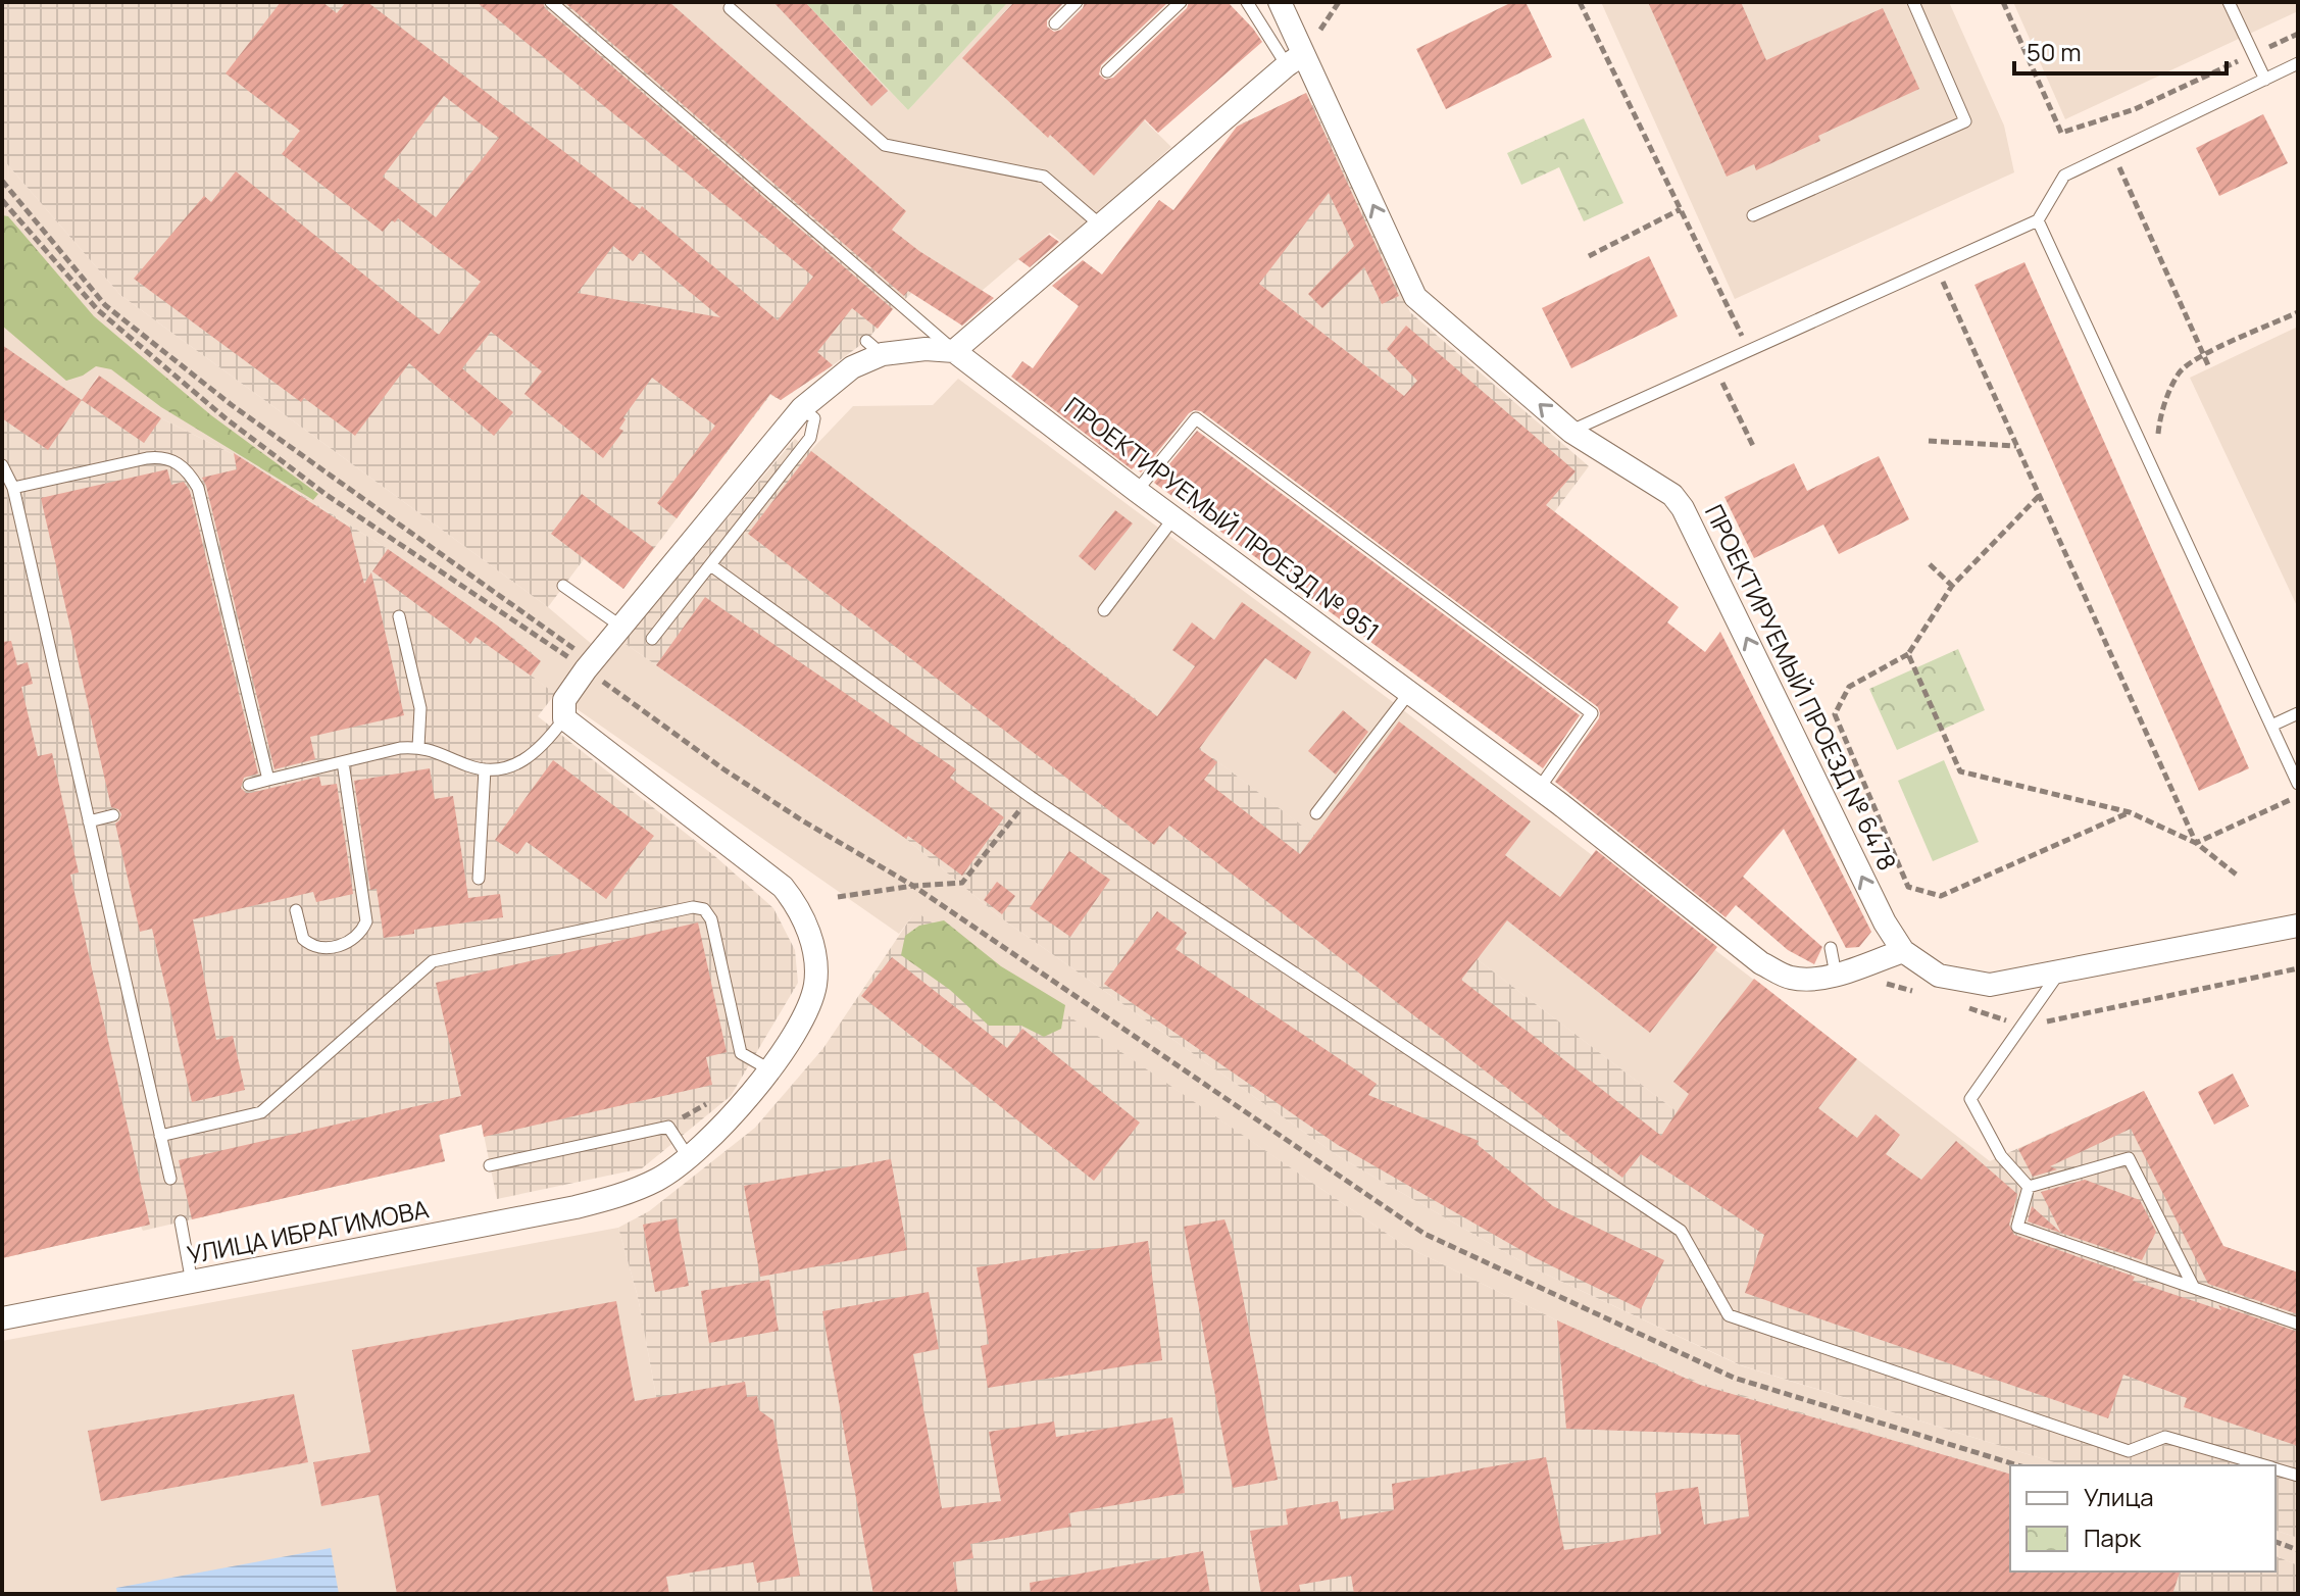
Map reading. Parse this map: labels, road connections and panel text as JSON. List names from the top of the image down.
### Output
{
  "streets": {
    "street": ["ПРОЕКТИРУЕМЫЙ ПРОЕЗД № 951", "ПРОЕКТИРУЕМЫЙ ПРОЕЗД № 6478", "УЛИЦА ИБРАГИМОВА"]
  },
  "crossings": [
    ["ПРОЕКТИРУЕМЫЙ ПРОЕЗД № 951", "ПРОЕКТИРУЕМЫЙ ПРОЕЗД № 6478"]
  ],
  "one_way": ["ПРОЕКТИРУЕМЫЙ ПРОЕЗД № 6478"],
  "legend": ["Улица", "Парк"],
  "scale_bar": "50 m"
}
